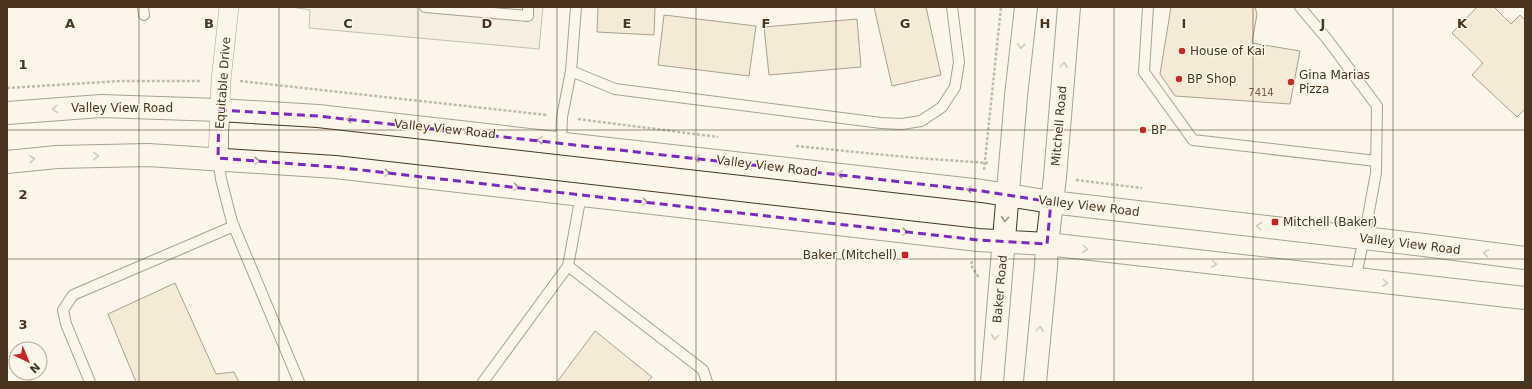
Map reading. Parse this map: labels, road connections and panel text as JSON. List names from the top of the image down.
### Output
{
  "streets": {
    "main road": ["Valley View Road", "Mitchell Road", "Baker Road"],
    "street": ["Equitable Drive"]
  },
  "crossings": [
    ["Equitable Drive", "Valley View Road"],
    ["Valley View Road", "Mitchell Road"],
    ["Valley View Road", "Baker Road"]
  ],
  "places": {
    "other": [
      "House of Kai",
      "BP Shop",
      "Gina Marias Pizza",
      "BP"
    ],
    "transit": ["Mitchell (Baker)", "Baker (Mitchell)"]
  },
  "house_numbers": ["7414"],
  "north": "bottom right",
  "grid": {
    "columns": [
      "A",
      "B",
      "C",
      "D",
      "E",
      "F",
      "G",
      "H",
      "I",
      "J",
      "K"
    ],
    "rows": ["1", "2", "3"]
  }
}
